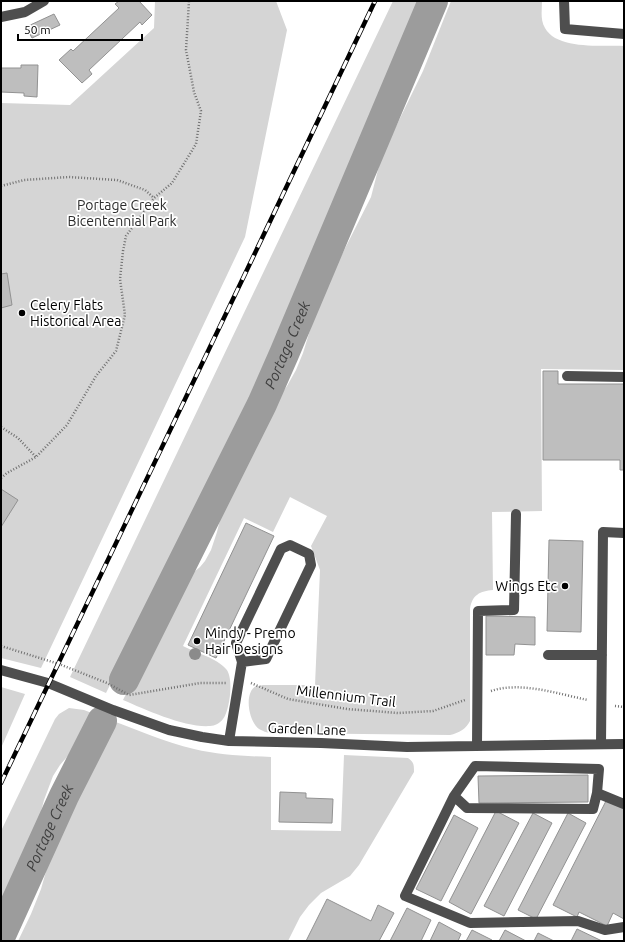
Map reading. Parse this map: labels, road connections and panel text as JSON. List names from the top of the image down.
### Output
{
  "streets": {
    "street": ["Garden Lane"],
    "path": ["Millennium Trail"]
  },
  "water": ["Portage Creek"],
  "parks": ["Portage Creek Bicentennial Park"],
  "places": ["Celery Flats Historical Area", "Wings Etc", "Mindy - Premo Hair Designs"],
  "scale_bar": "50 m"
}
